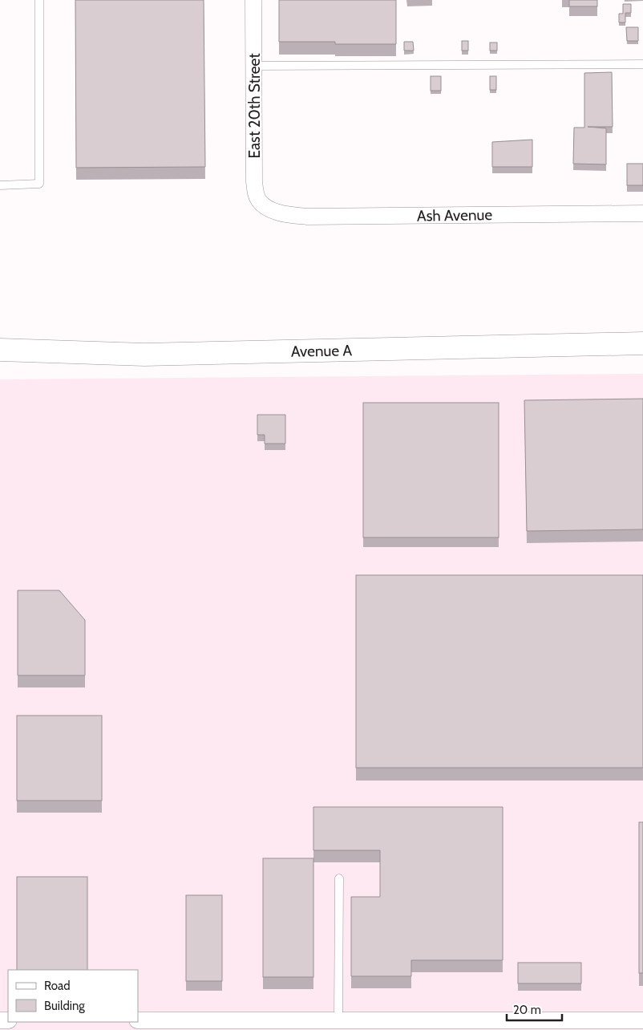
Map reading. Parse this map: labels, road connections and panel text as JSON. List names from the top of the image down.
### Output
{
  "streets": {
    "main road": ["Avenue A"],
    "street": ["East 20th Street", "Ash Avenue"]
  },
  "crossings": [
    ["East 20th Street", "Ash Avenue"]
  ],
  "legend": ["Road", "Building"],
  "scale_bar": "20 m"
}
